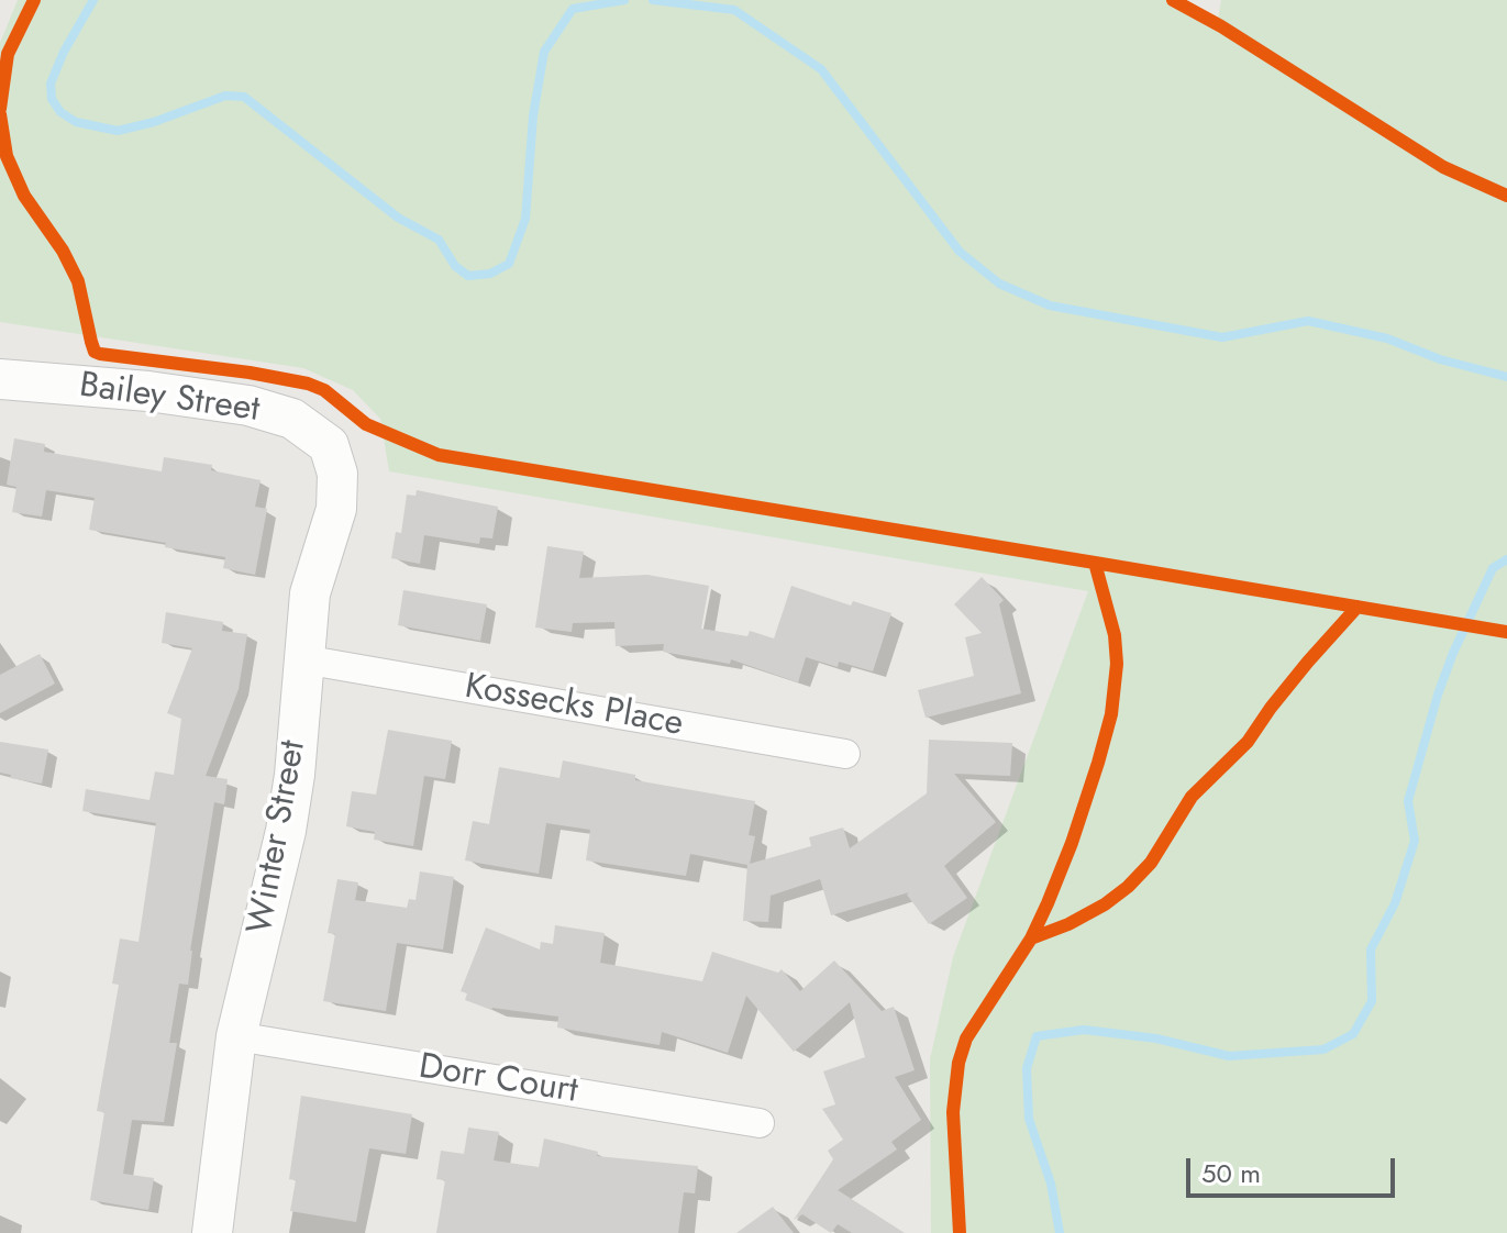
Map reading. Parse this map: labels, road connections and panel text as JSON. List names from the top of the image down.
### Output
{
  "streets": {
    "street": [
      "Bailey Street",
      "Kossecks Place",
      "Winter Street",
      "Dorr Court"
    ]
  },
  "crossings": [
    ["Bailey Street", "Winter Street"],
    ["Kossecks Place", "Winter Street"],
    ["Winter Street", "Dorr Court"]
  ],
  "scale_bar": "50 m"
}
